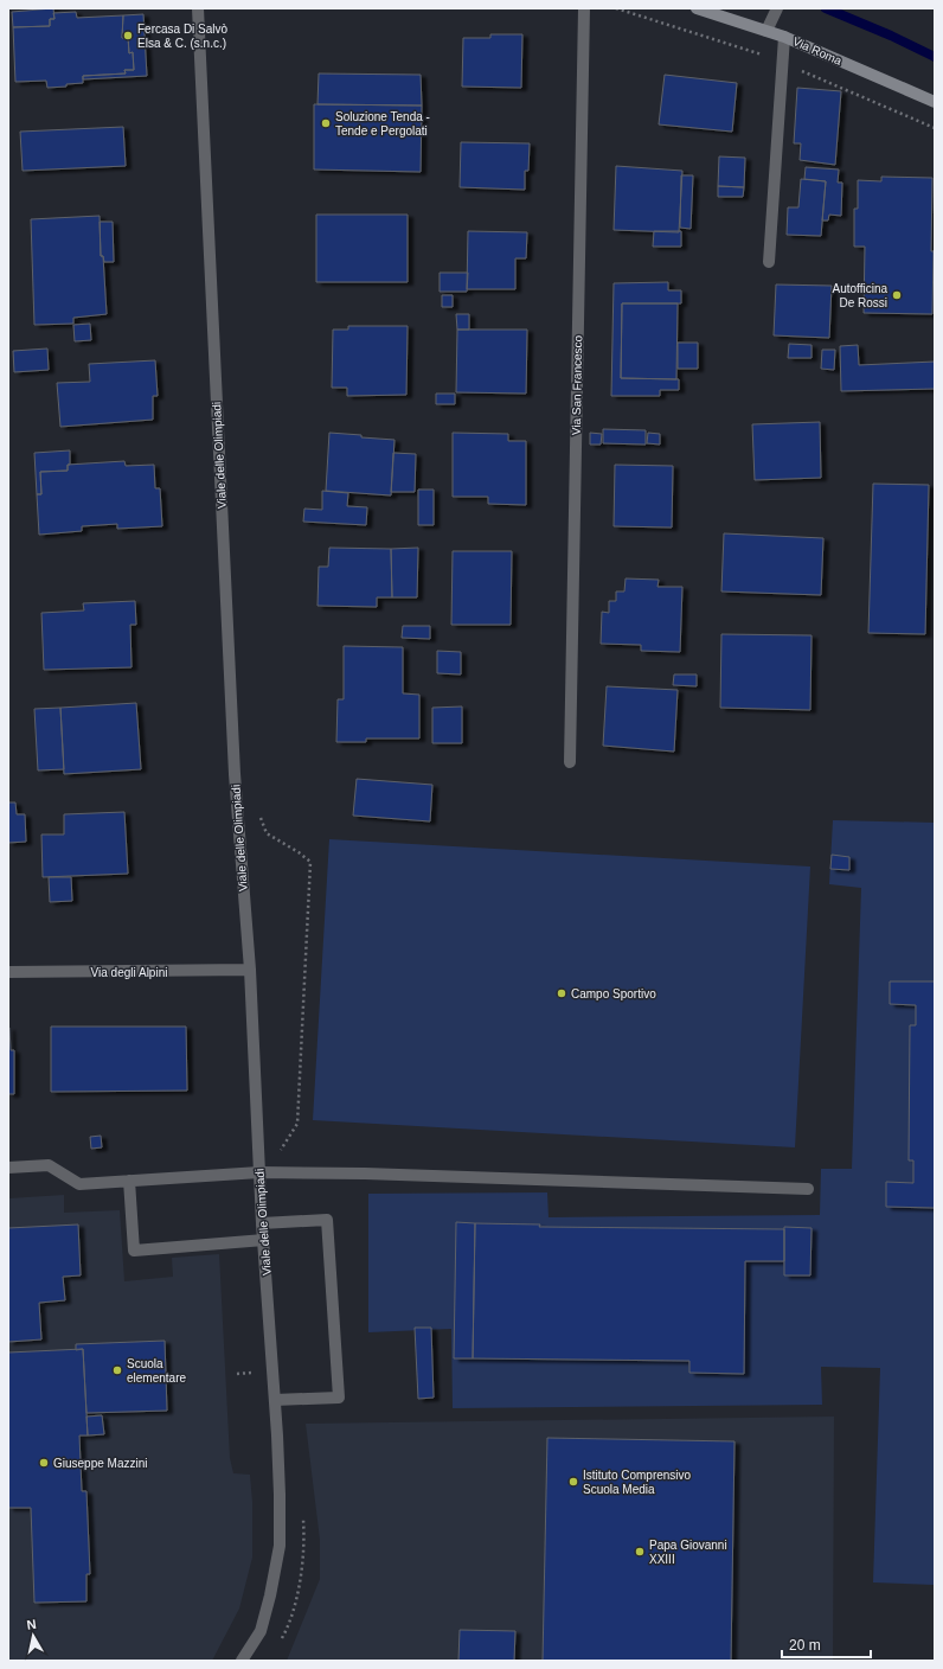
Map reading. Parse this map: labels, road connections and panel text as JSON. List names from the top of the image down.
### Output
{
  "streets": {
    "main road": ["Via Roma"],
    "street": ["Via San Francesco", "Viale delle Olimpiadi", "Via degli Alpini"]
  },
  "crossings": [
    ["Viale delle Olimpiadi", "Via degli Alpini"]
  ],
  "places": [
    "Fercasa Di Salvò Elsa & C. (s.n.c.)",
    "Soluzione Tenda - Tende e Pergolati",
    "Autofficina De Rossi",
    "Campo Sportivo",
    "Scuola elementare",
    "Giuseppe Mazzini",
    "Istituto Comprensivo Scuola Media",
    "Papa Giovanni XXIII"
  ],
  "scale_bar": "20 m",
  "north": "top"
}
